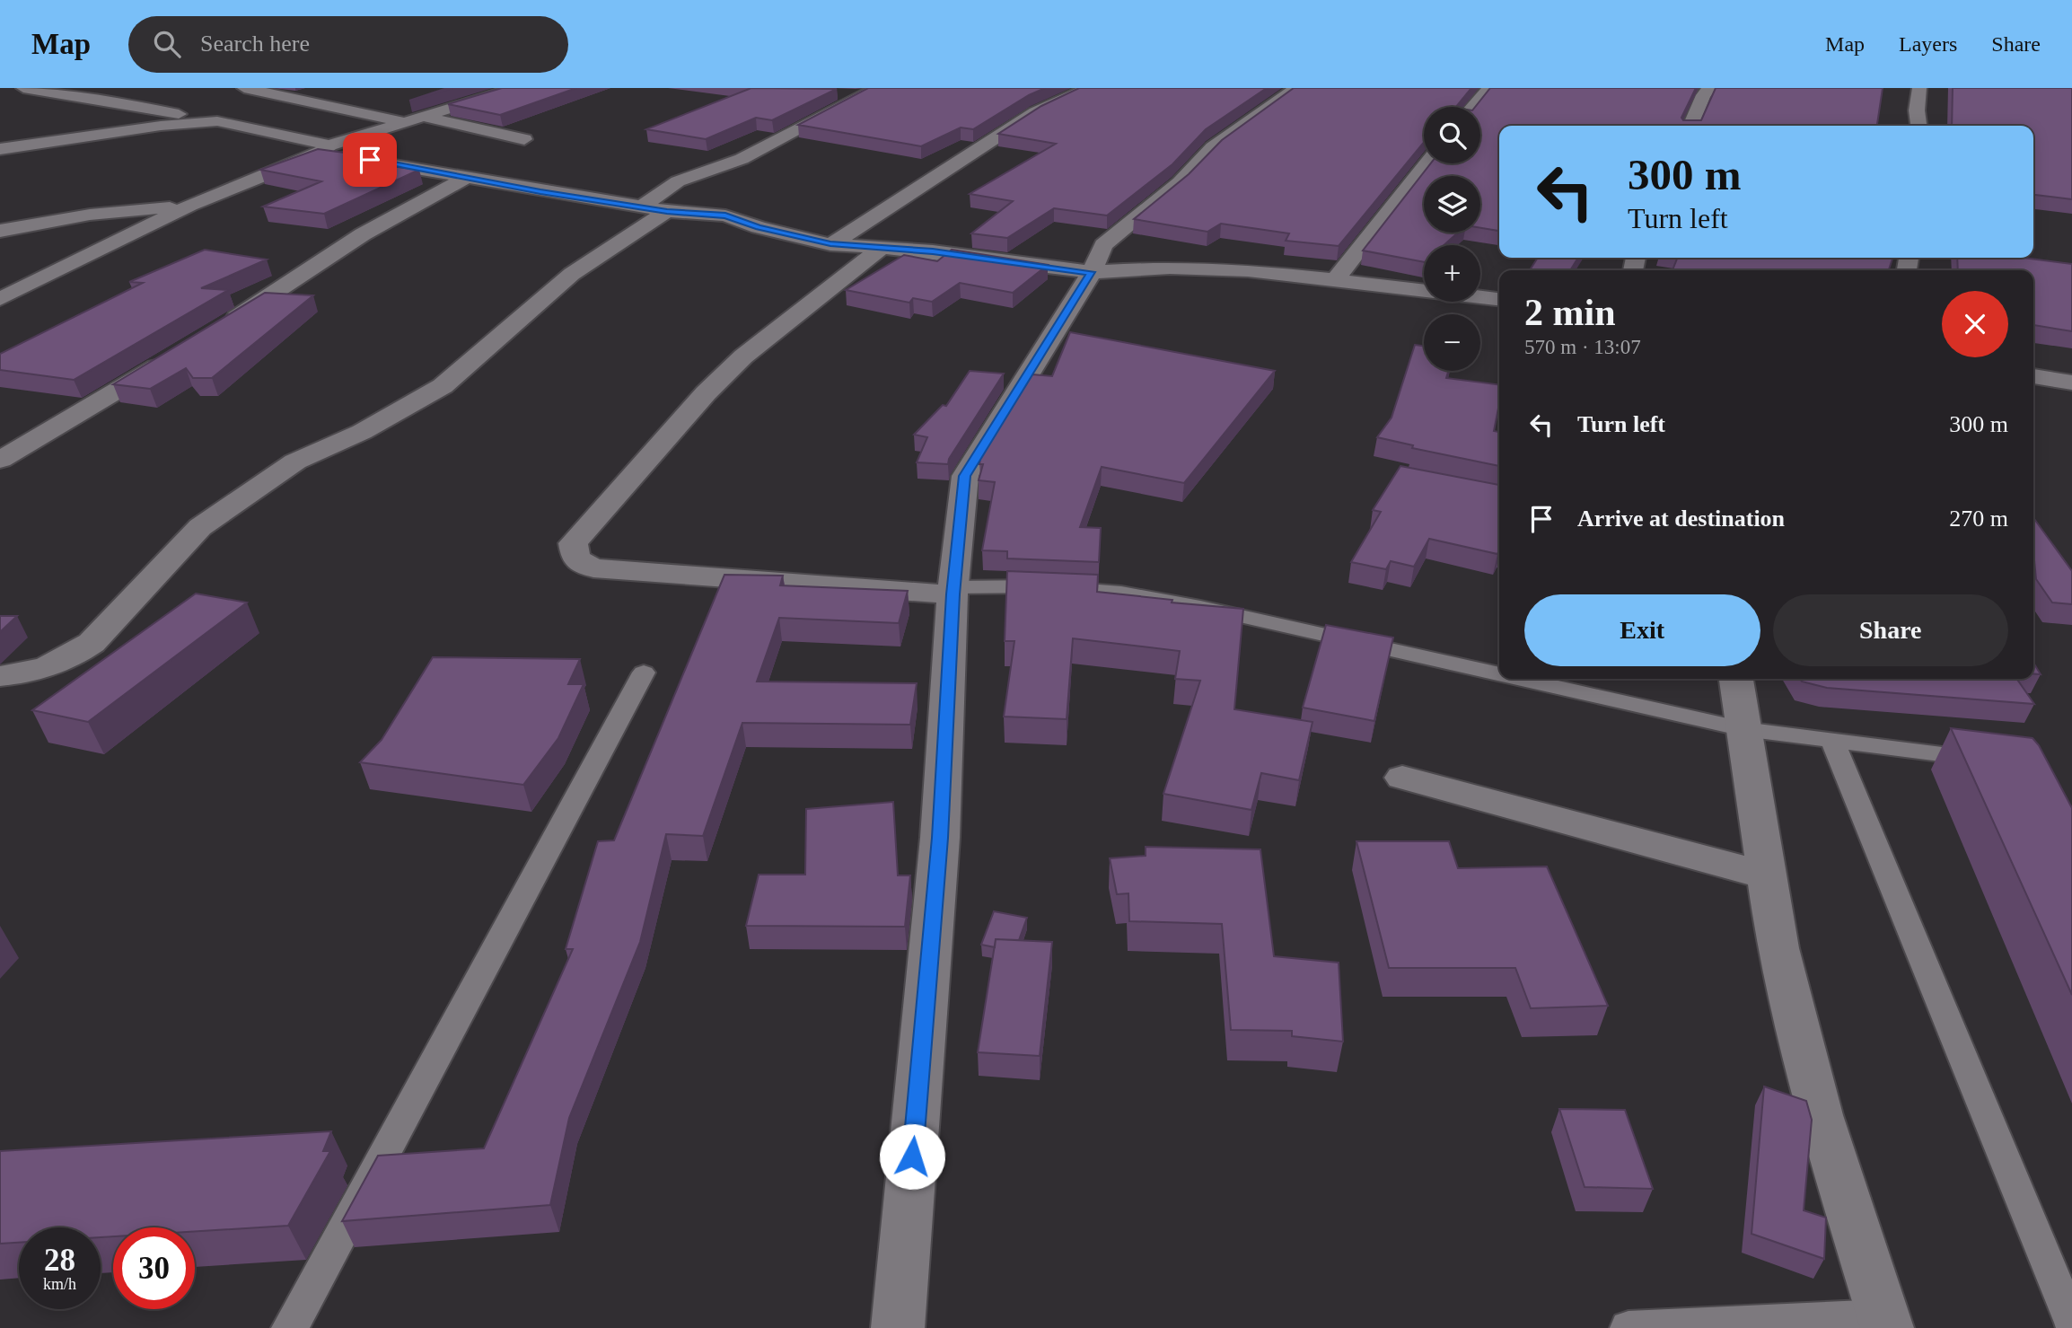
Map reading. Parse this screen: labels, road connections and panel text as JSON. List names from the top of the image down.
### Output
{
  "page": {
    "header": "Map",
    "search": "Search here",
    "nav": ["Map", "Layers", "Share"],
    "map_buttons": ["+", "−"],
    "turn": ["300 m", "Turn left"],
    "heading": ["2 min", "570 m · 13:07"],
    "list": [
      {
        "name": "Turn left",
        "value": "300 m"
      },
      {
        "name": "Arrive at destination",
        "value": "270 m"
      }
    ],
    "buttons": ["Exit", "Share"],
    "speed": "28 km/h",
    "limit": "30"
  }
}
